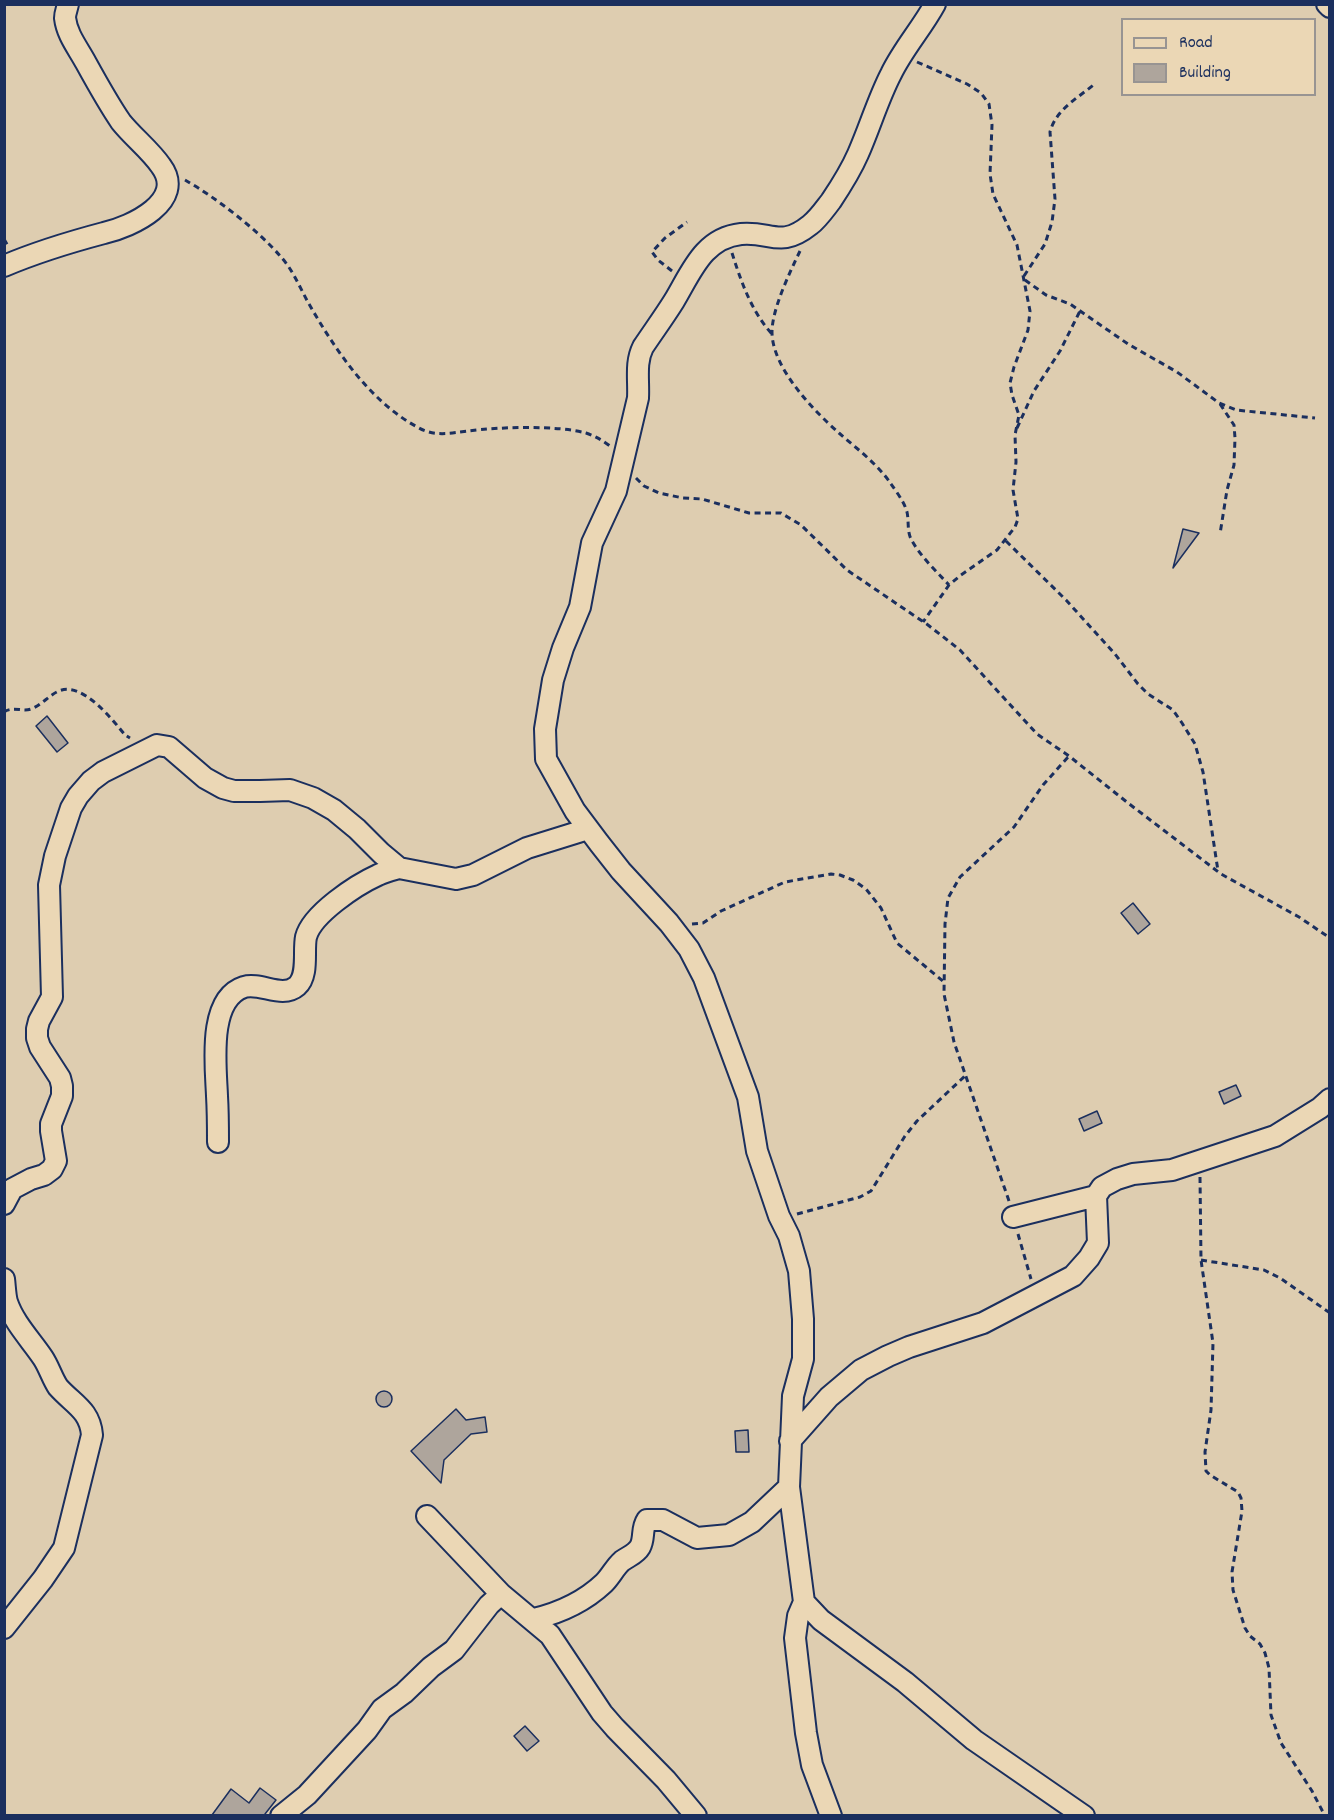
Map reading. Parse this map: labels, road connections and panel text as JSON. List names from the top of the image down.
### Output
{
  "legend": ["Road", "Building"]
}
